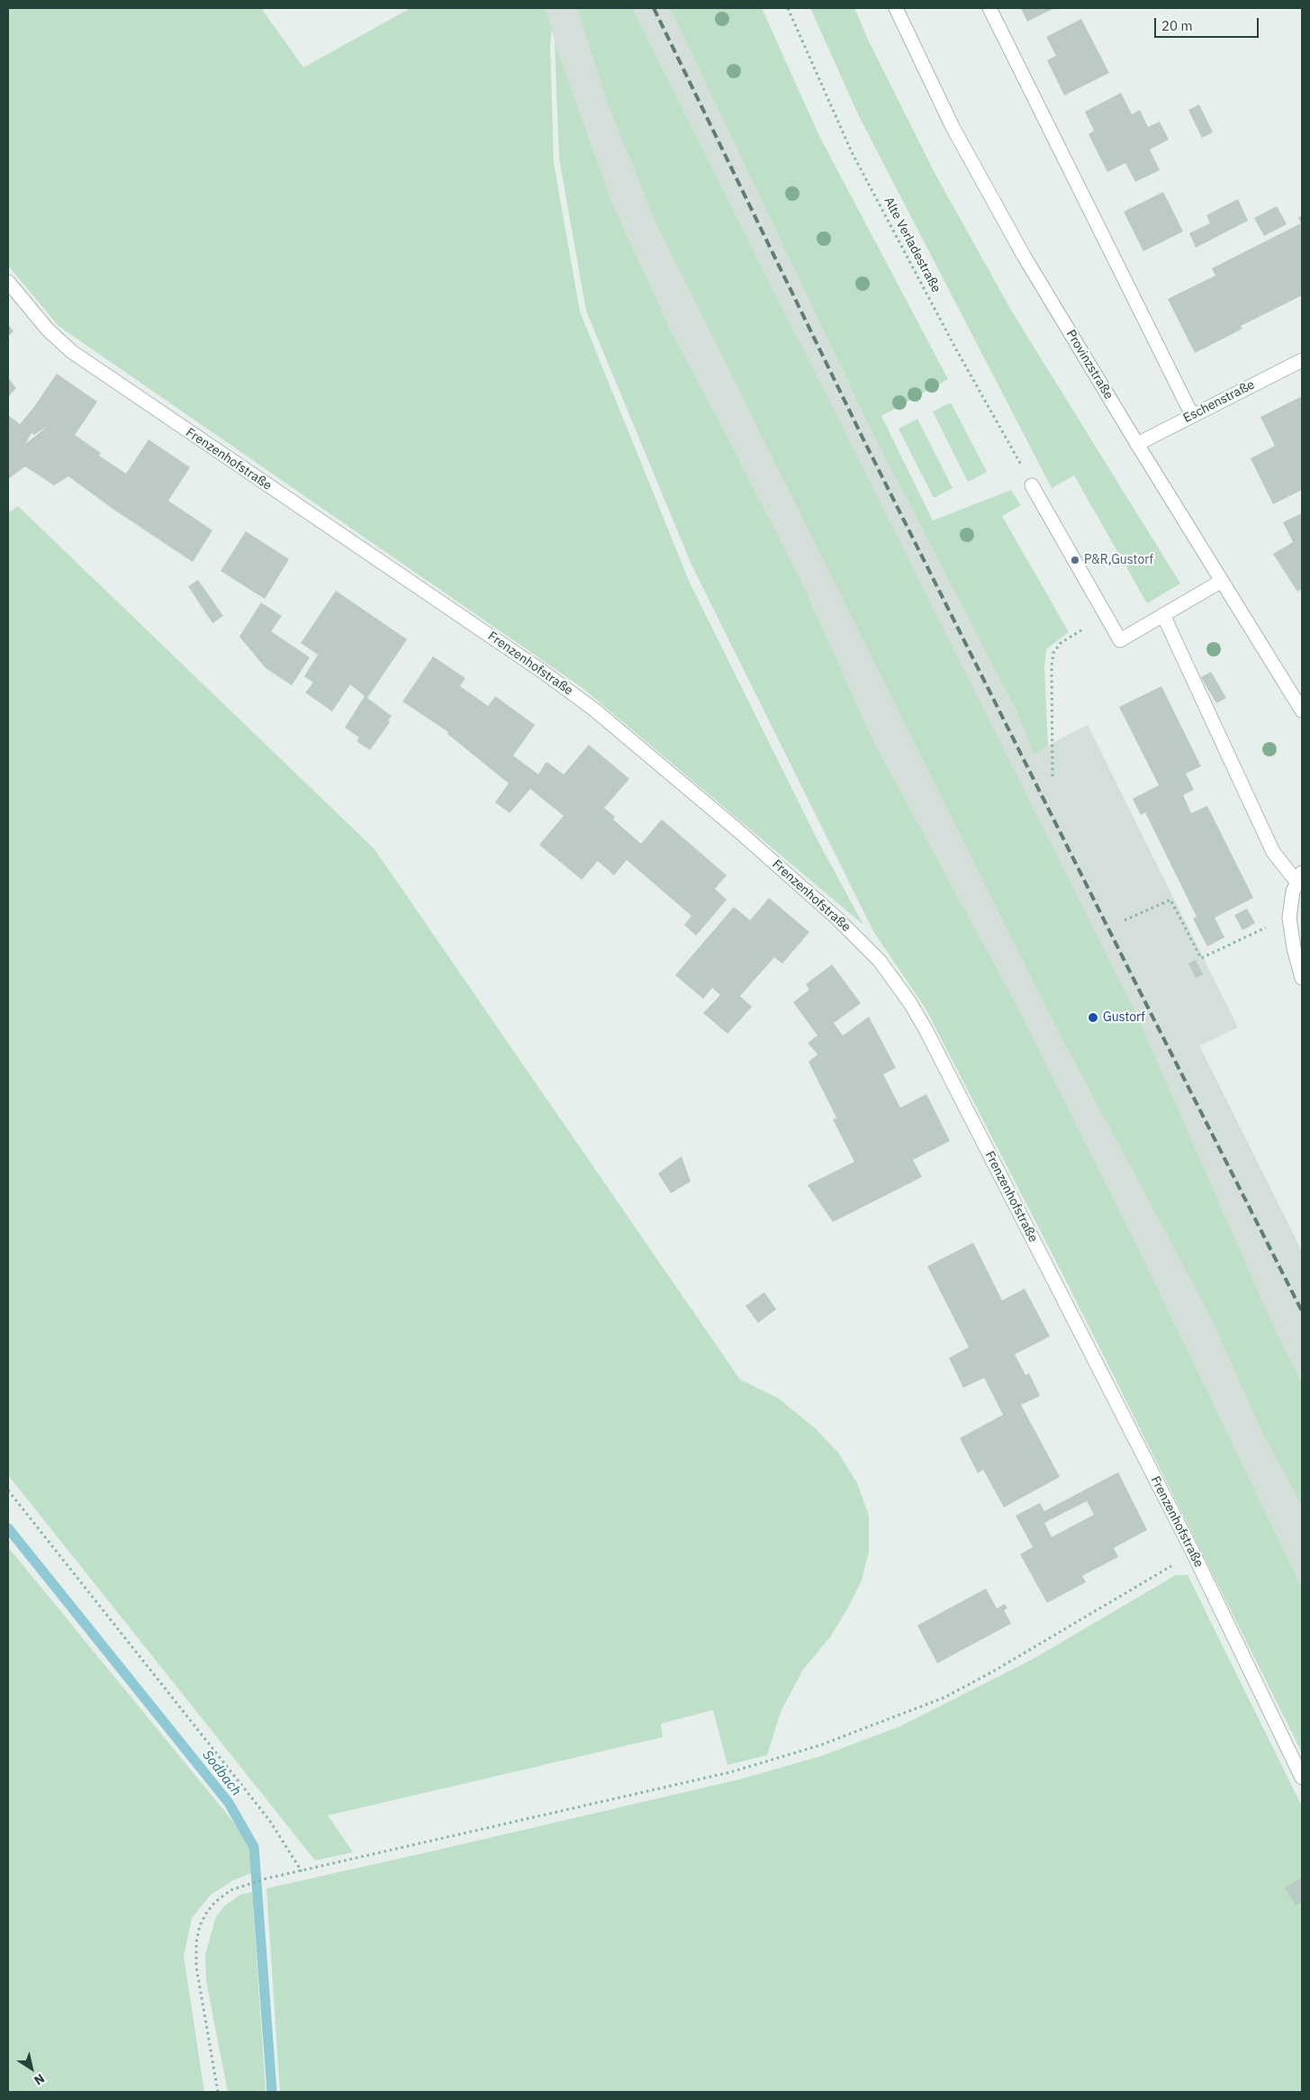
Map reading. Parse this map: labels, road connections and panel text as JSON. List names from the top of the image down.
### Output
{
  "streets": {
    "street": ["Provinzstraße", "Eschenstraße", "Frenzenhofstraße"],
    "path": ["Alte Verladestraße"]
  },
  "crossings": [
    ["Provinzstraße", "Eschenstraße"]
  ],
  "water": ["Sodbach"],
  "places": ["P&R,Gustorf", "Gustorf"],
  "scale_bar": "20 m",
  "north": "bottom right"
}
